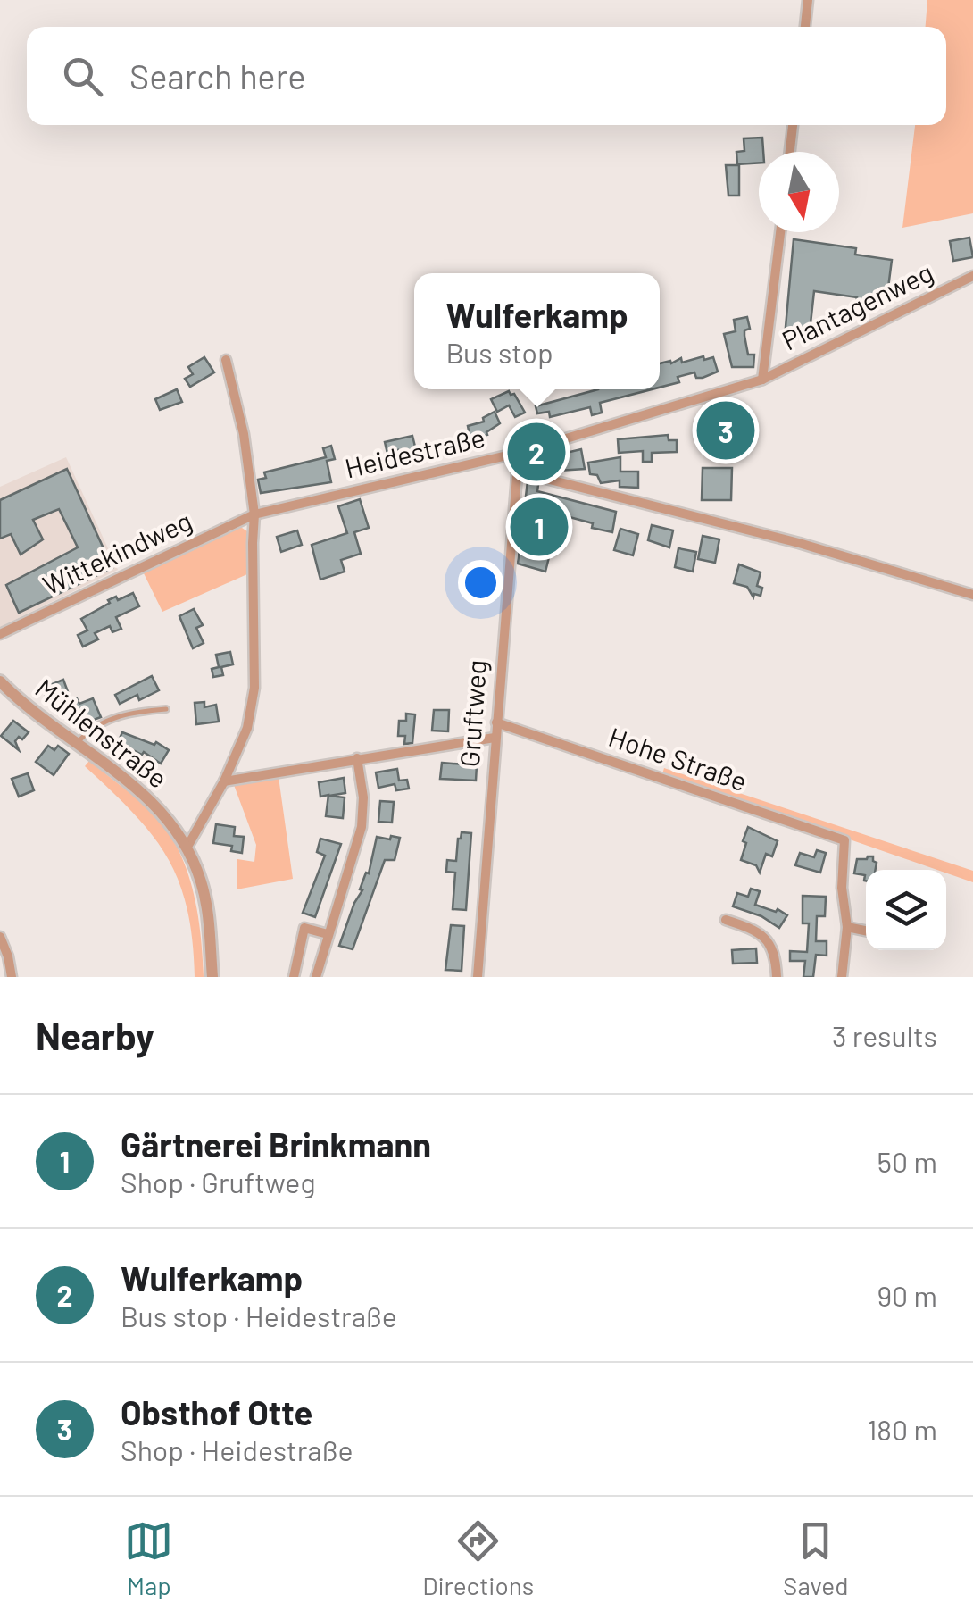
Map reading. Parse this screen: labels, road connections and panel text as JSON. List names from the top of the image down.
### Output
{
  "streets": {
    "street": [
      "Plantagenweg",
      "Heidestraße",
      "Wittekindweg",
      "Gruftweg",
      "Mühlenstraße",
      "Hohe Straße"
    ]
  },
  "crossings": [
    ["Plantagenweg", "Heidestraße"],
    ["Heidestraße", "Wittekindweg"],
    ["Heidestraße", "Gruftweg"],
    ["Gruftweg", "Hohe Straße"]
  ],
  "north": "bottom",
  "page": {
    "search": "Search here",
    "popup": ["Wulferkamp", "Bus stop"],
    "pins": ["3", "2", "1"],
    "heading": ["Nearby", "3 results"],
    "list": [
      {
        "mark": "1",
        "name": "Gärtnerei Brinkmann",
        "note": "Shop · Gruftweg",
        "value": "50 m"
      },
      {
        "mark": "2",
        "name": "Wulferkamp",
        "note": "Bus stop · Heidestraße",
        "value": "90 m"
      },
      {
        "mark": "3",
        "name": "Obsthof Otte",
        "note": "Shop · Heidestraße",
        "value": "180 m"
      }
    ],
    "nav": ["Map", "Directions", "Saved"]
  }
}
